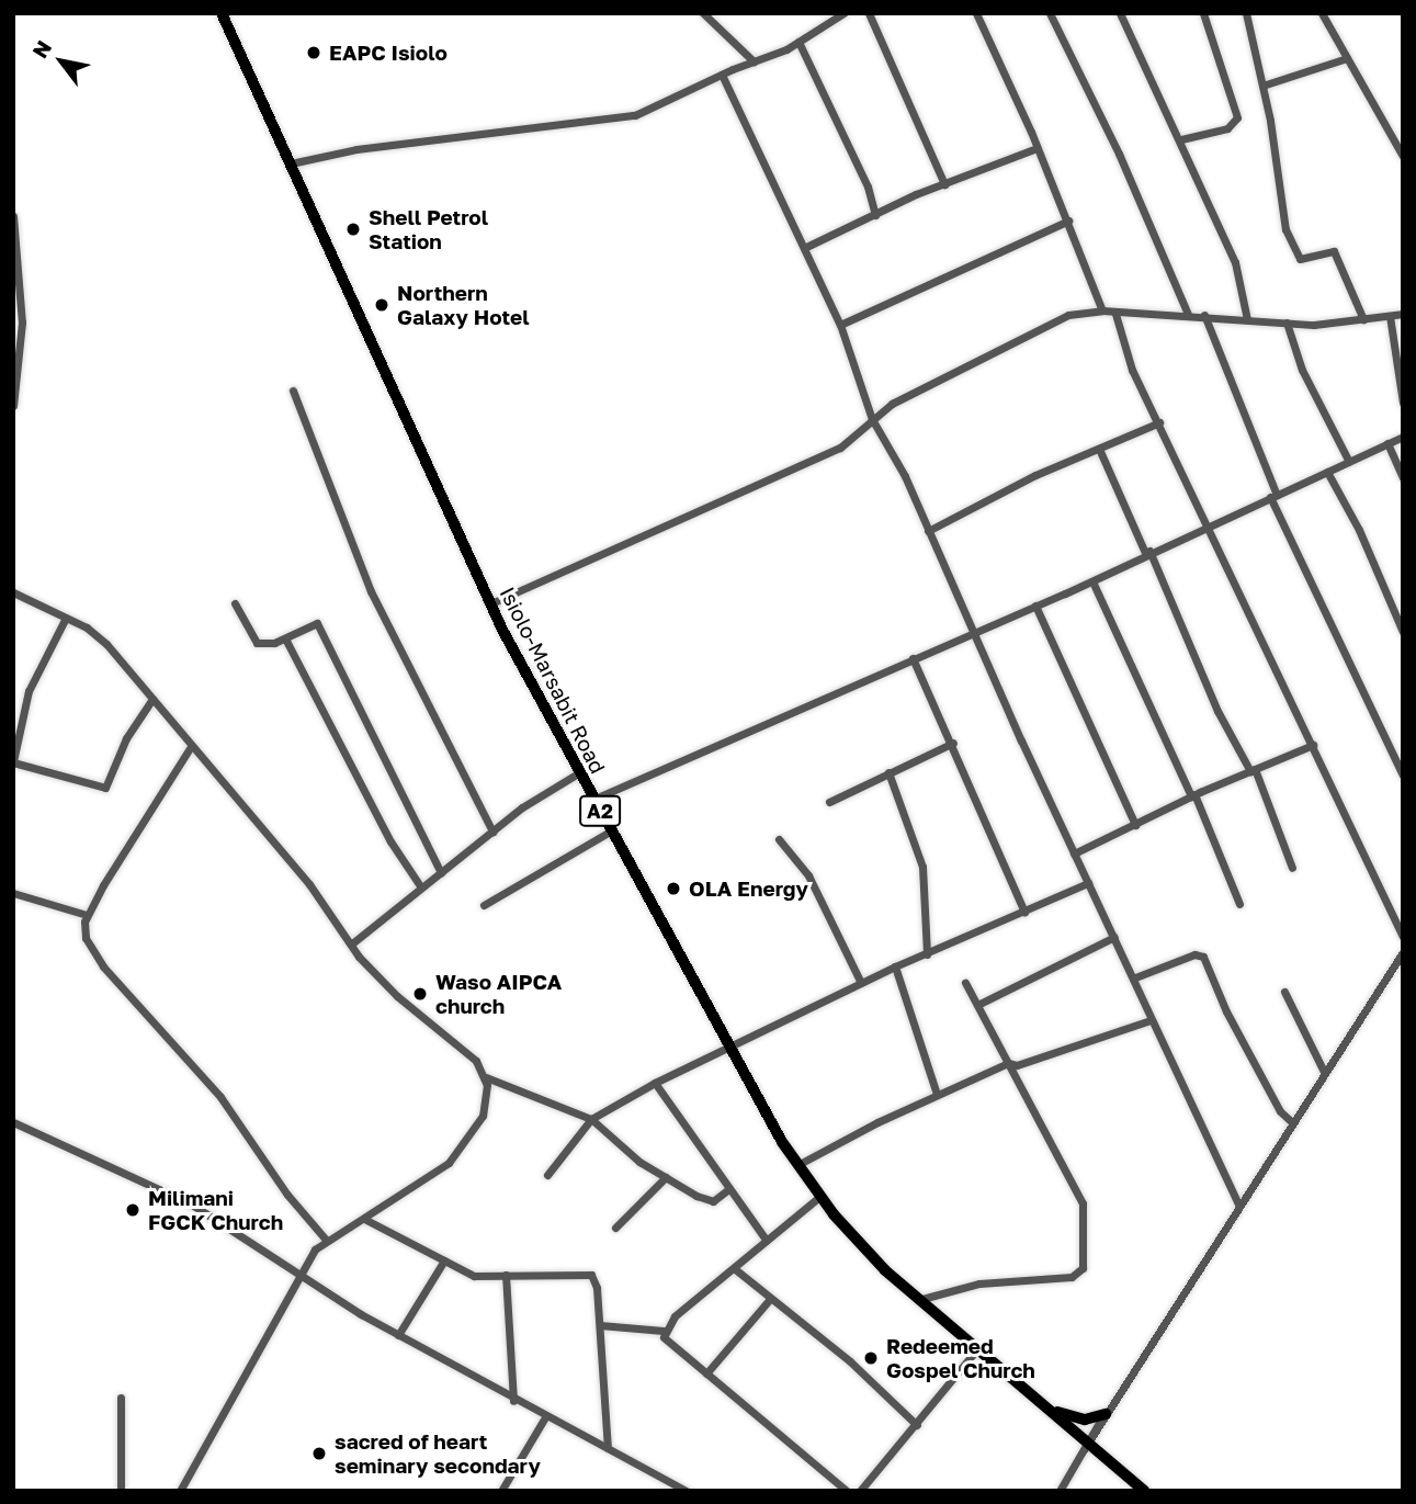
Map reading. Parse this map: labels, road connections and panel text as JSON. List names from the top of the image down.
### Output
{
  "streets": {
    "highway": ["Isiolo-Marsabit Road", "A2"]
  },
  "places": [
    "EAPC Isiolo",
    "Shell Petrol Station",
    "Northern Galaxy Hotel",
    "OLA Energy",
    "Waso AIPCA church",
    "Milimani FGCK Church",
    "Redeemed Gospel Church",
    "sacred of heart seminary secondary"
  ],
  "north": "top left"
}
